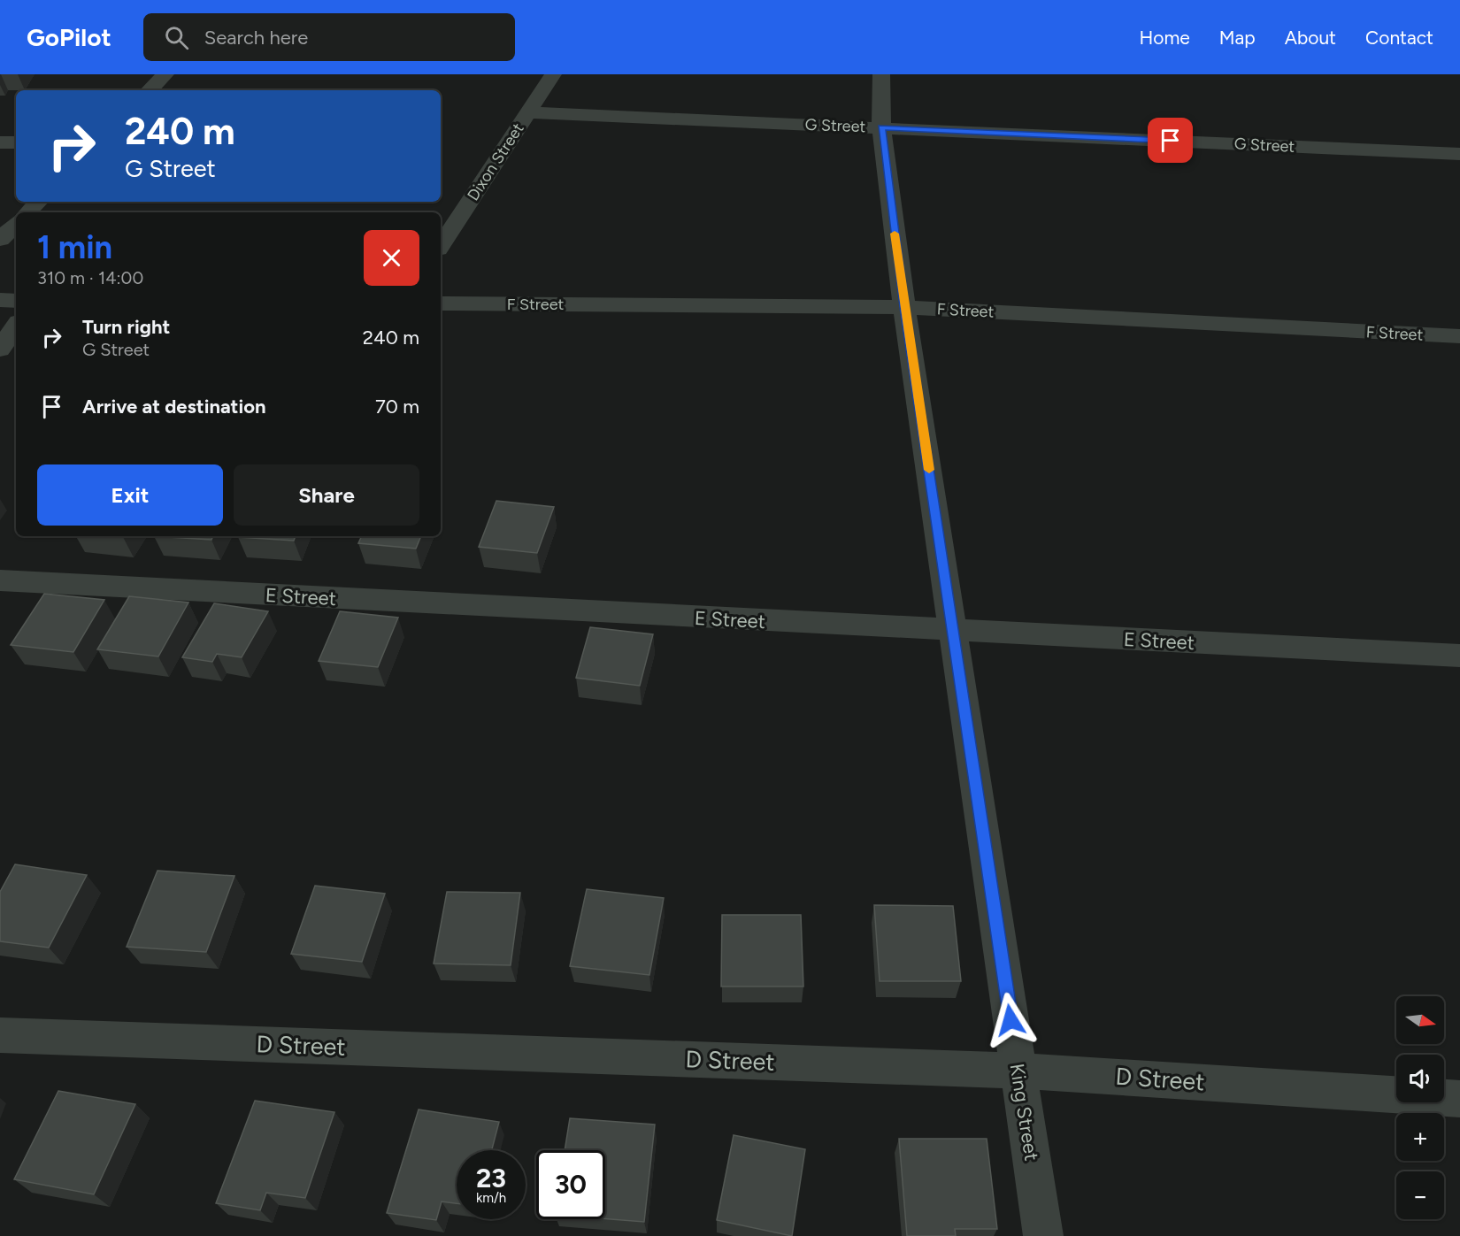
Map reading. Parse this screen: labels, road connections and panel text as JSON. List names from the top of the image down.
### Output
{
  "streets": {
    "street": [
      "G Street",
      "Dixon Street",
      "F Street",
      "E Street",
      "D Street",
      "King Street"
    ]
  },
  "crossings": [
    ["G Street", "Dixon Street"],
    ["G Street", "King Street"],
    ["F Street", "King Street"],
    ["E Street", "King Street"],
    ["D Street", "King Street"]
  ],
  "north": "right",
  "page": {
    "header": "GoPilot",
    "search": "Search here",
    "nav": [
      "Home",
      "Map",
      "About",
      "Contact"
    ],
    "turn": ["240 m", "G Street"],
    "heading": ["1 min", "310 m · 14:00"],
    "list": [
      {
        "name": "Turn right",
        "note": "G Street",
        "value": "240 m"
      },
      {
        "name": "Arrive at destination",
        "value": "70 m"
      }
    ],
    "buttons": ["Exit", "Share"],
    "map_buttons": ["+", "−"],
    "speed": "23 km/h",
    "limit": "30"
  }
}
